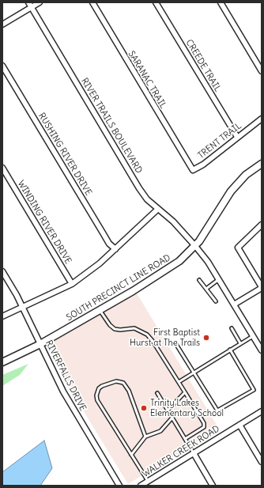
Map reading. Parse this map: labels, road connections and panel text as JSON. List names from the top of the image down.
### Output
{
  "streets": {
    "main road": ["SOUTH PRECINCT LINE ROAD"],
    "street": [
      "CREEDE TRAIL",
      "SARANAC TRAIL",
      "RIVER TRAILS BOULEVARD",
      "TRENT TRAIL",
      "RUSHING RIVER DRIVE",
      "WINDING RIVER DRIVE",
      "RIVERFALLS DRIVE",
      "WALKER CREEK ROAD"
    ]
  },
  "crossings": [
    ["CREEDE TRAIL", "TRENT TRAIL"],
    ["SARANAC TRAIL", "TRENT TRAIL"],
    ["RIVER TRAILS BOULEVARD", "SOUTH PRECINCT LINE ROAD"],
    ["SOUTH PRECINCT LINE ROAD", "RIVERFALLS DRIVE"]
  ],
  "places": ["First Baptist Hurst at The Trails", "Trinity Lakes Elementary School"]
}
